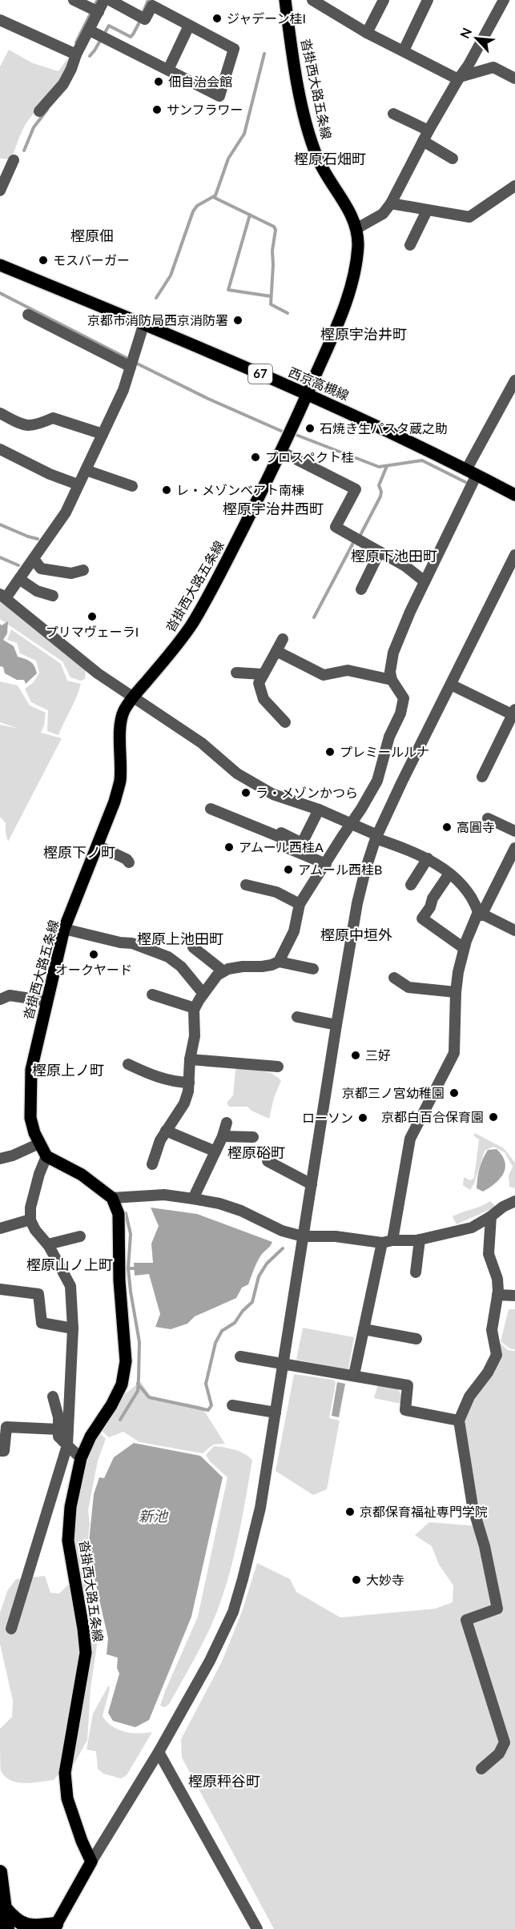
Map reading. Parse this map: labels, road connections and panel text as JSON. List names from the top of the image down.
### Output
{
  "streets": {
    "main road": ["沓掛西大路五条線", "67", "西京高槻線"]
  },
  "crossings": [
    ["沓掛西大路五条線", "西京高槻線"]
  ],
  "districts": [
    "樫原石畑町",
    "樫原佃",
    "樫原宇治井町",
    "樫原宇治井西町",
    "樫原下池田町",
    "樫原下ノ町",
    "樫原中垣外",
    "樫原上池田町",
    "樫原上ノ町",
    "樫原硲町",
    "樫原山ノ上町",
    "樫原秤谷町"
  ],
  "water": ["新池"],
  "places": [
    "ジャデーン桂I",
    "佃自治会館",
    "サンフラワー",
    "モスバーガー",
    "京都市消防局西京消防署",
    "石焼き生パスタ蔵之助",
    "プロスペクト桂",
    "レ・メゾンベアト南棟",
    "プリマヴェーラI",
    "プレミールルナ",
    "ラ・メゾンかつら",
    "高圓寺",
    "アムール西桂A",
    "アムール西桂B",
    "オークヤード",
    "三好",
    "京都三ノ宮幼稚園",
    "京都白百合保育園",
    "ローソン",
    "京都保育福祉専門学院",
    "大妙寺"
  ],
  "north": "top left"
}
